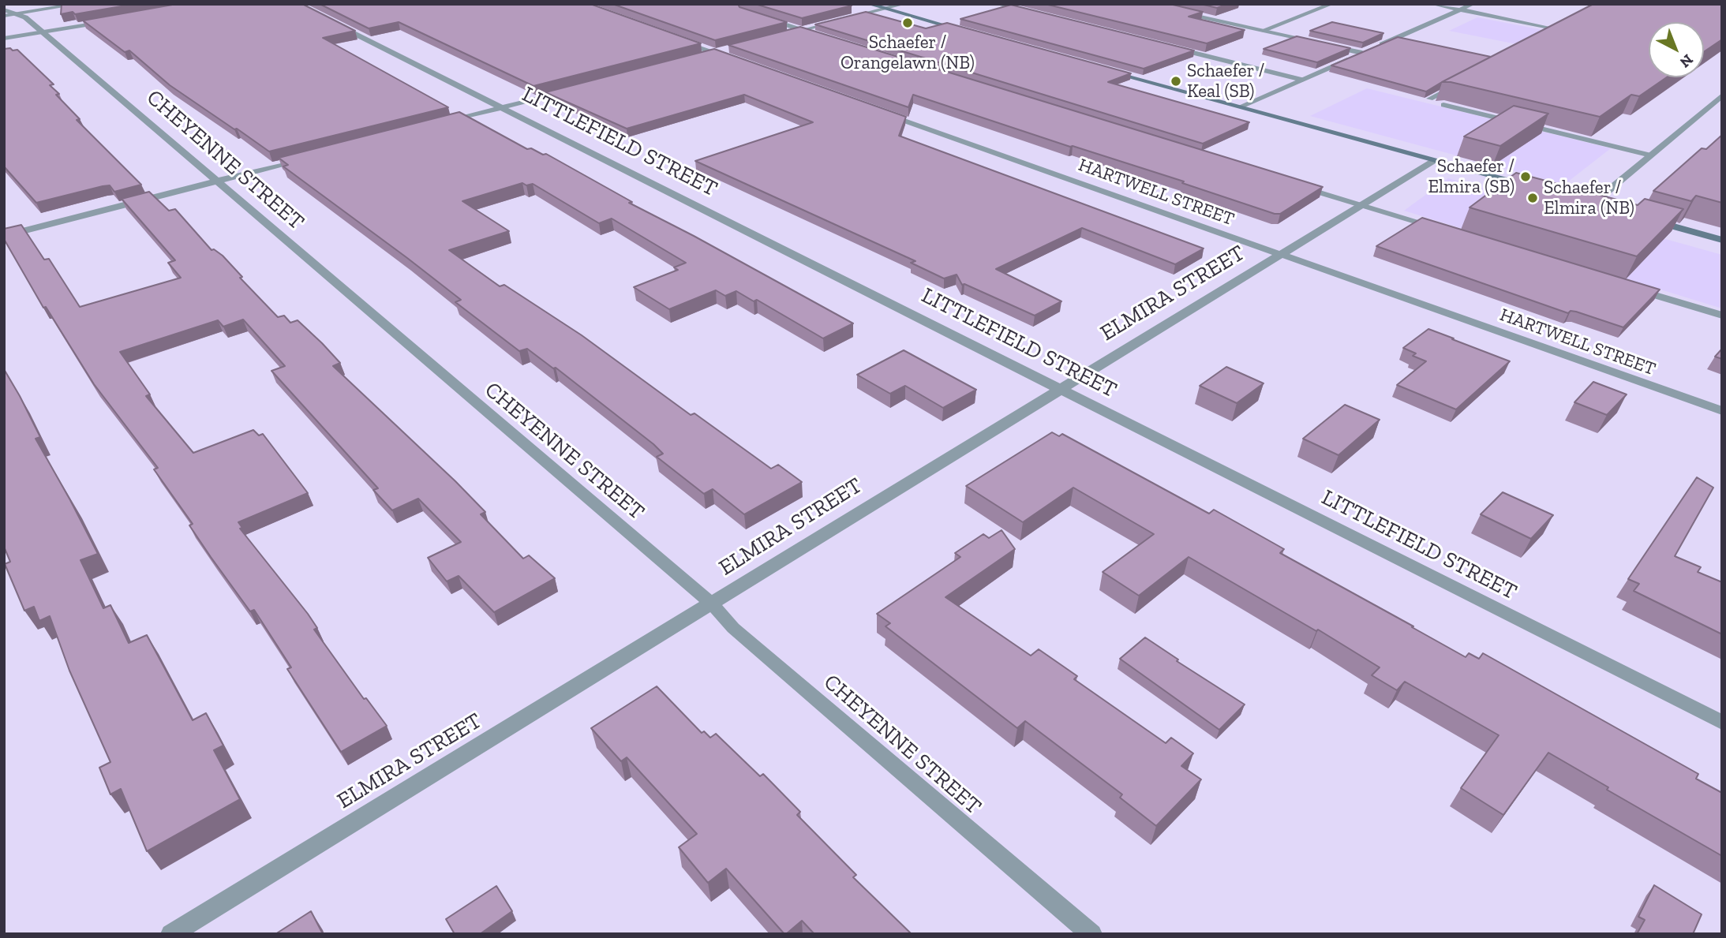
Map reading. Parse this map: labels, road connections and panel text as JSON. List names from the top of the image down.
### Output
{
  "streets": {
    "street": [
      "LITTLEFIELD STREET",
      "CHEYENNE STREET",
      "HARTWELL STREET",
      "ELMIRA STREET"
    ]
  },
  "crossings": [
    ["LITTLEFIELD STREET", "ELMIRA STREET"],
    ["CHEYENNE STREET", "ELMIRA STREET"],
    ["HARTWELL STREET", "ELMIRA STREET"]
  ],
  "places": [
    "Schaefer / Orangelawn (NB)",
    "Schaefer / Keal (SB)",
    "Schaefer / Elmira (SB)",
    "Schaefer / Elmira (NB)"
  ],
  "north": "bottom right"
}
